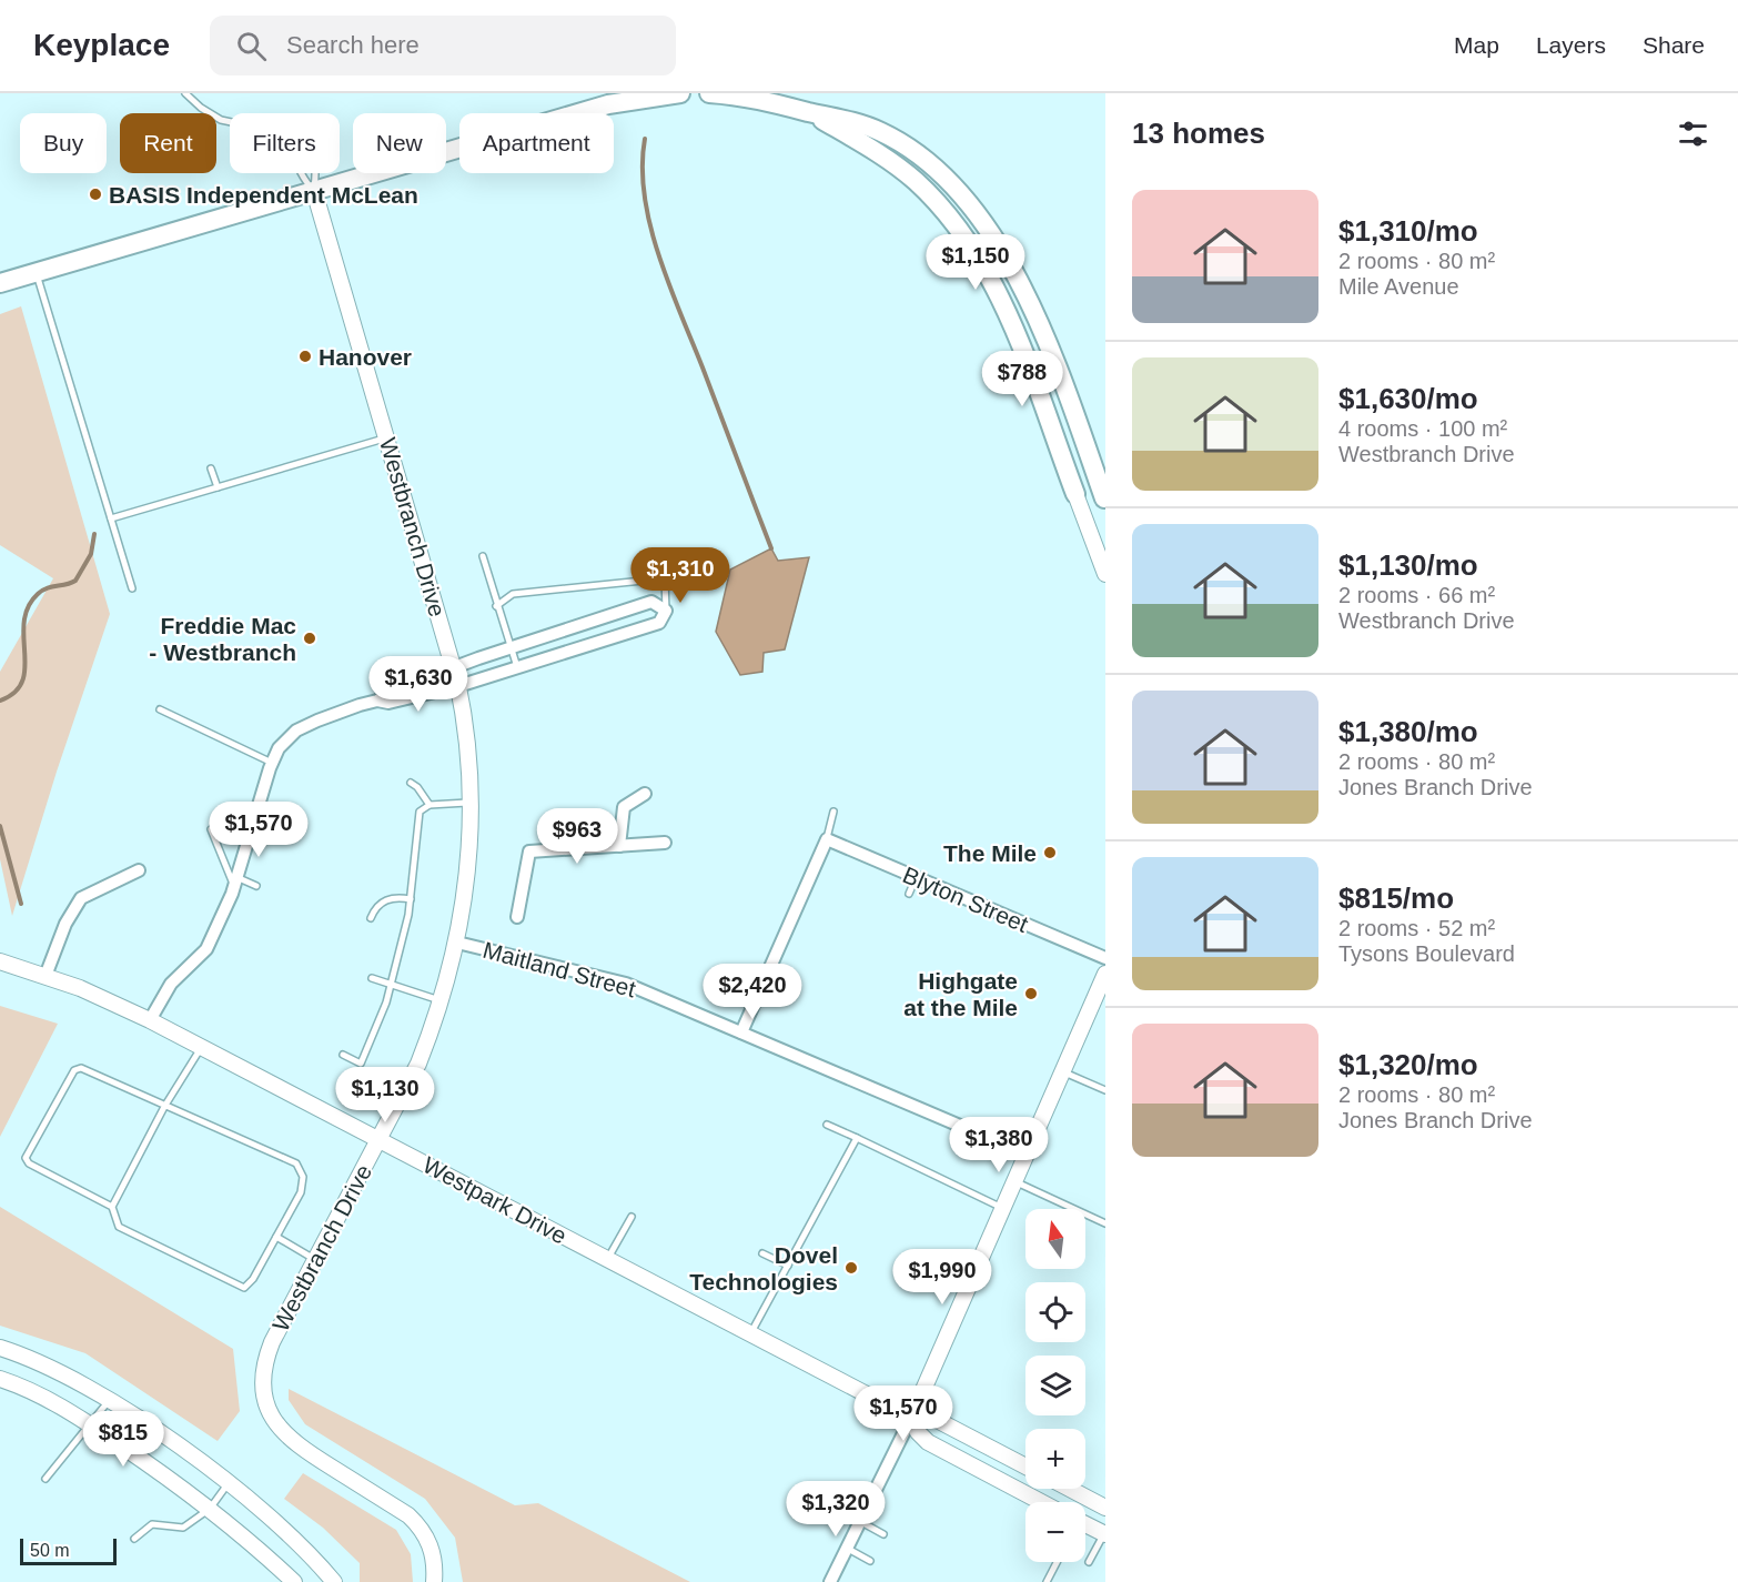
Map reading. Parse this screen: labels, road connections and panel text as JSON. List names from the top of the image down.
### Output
{
  "streets": {
    "street": [
      "Westbranch Drive",
      "Blyton Street",
      "Maitland Street",
      "Westpark Drive"
    ]
  },
  "crossings": [
    ["Westbranch Drive", "Maitland Street"],
    ["Westbranch Drive", "Westpark Drive"]
  ],
  "places": [
    "BASIS Independent McLean",
    "Hanover",
    "Freddie Mac - Westbranch",
    "The Mile",
    "Highgate at the Mile",
    "Dovel Technologies"
  ],
  "scale_bar": "50 m",
  "north": "top",
  "page": {
    "header": "Keyplace",
    "search": "Search here",
    "nav": ["Map", "Layers", "Share"],
    "heading": "13 homes",
    "chip": [
      "Buy",
      "Rent",
      "Filters",
      "New",
      "Apartment"
    ],
    "list": [
      {
        "name": "$1,310/mo",
        "note": "2 rooms · 80 m² · Mile Avenue"
      },
      {
        "name": "$1,630/mo",
        "note": "4 rooms · 100 m² · Westbranch Drive"
      },
      {
        "name": "$1,130/mo",
        "note": "2 rooms · 66 m² · Westbranch Drive"
      },
      {
        "name": "$1,380/mo",
        "note": "2 rooms · 80 m² · Jones Branch Drive"
      },
      {
        "name": "$815/mo",
        "note": "2 rooms · 52 m² · Tysons Boulevard"
      },
      {
        "name": "$1,320/mo",
        "note": "2 rooms · 80 m² · Jones Branch Drive"
      }
    ],
    "price": [
      "$1,150",
      "$788",
      "$1,310",
      "$1,630",
      "$1,570",
      "$963",
      "$2,420",
      "$1,130",
      "$1,380",
      "$1,990",
      "$1,570",
      "$815",
      "$1,320"
    ],
    "map_buttons": ["+", "−"],
    "scale": "50 m"
  }
}
